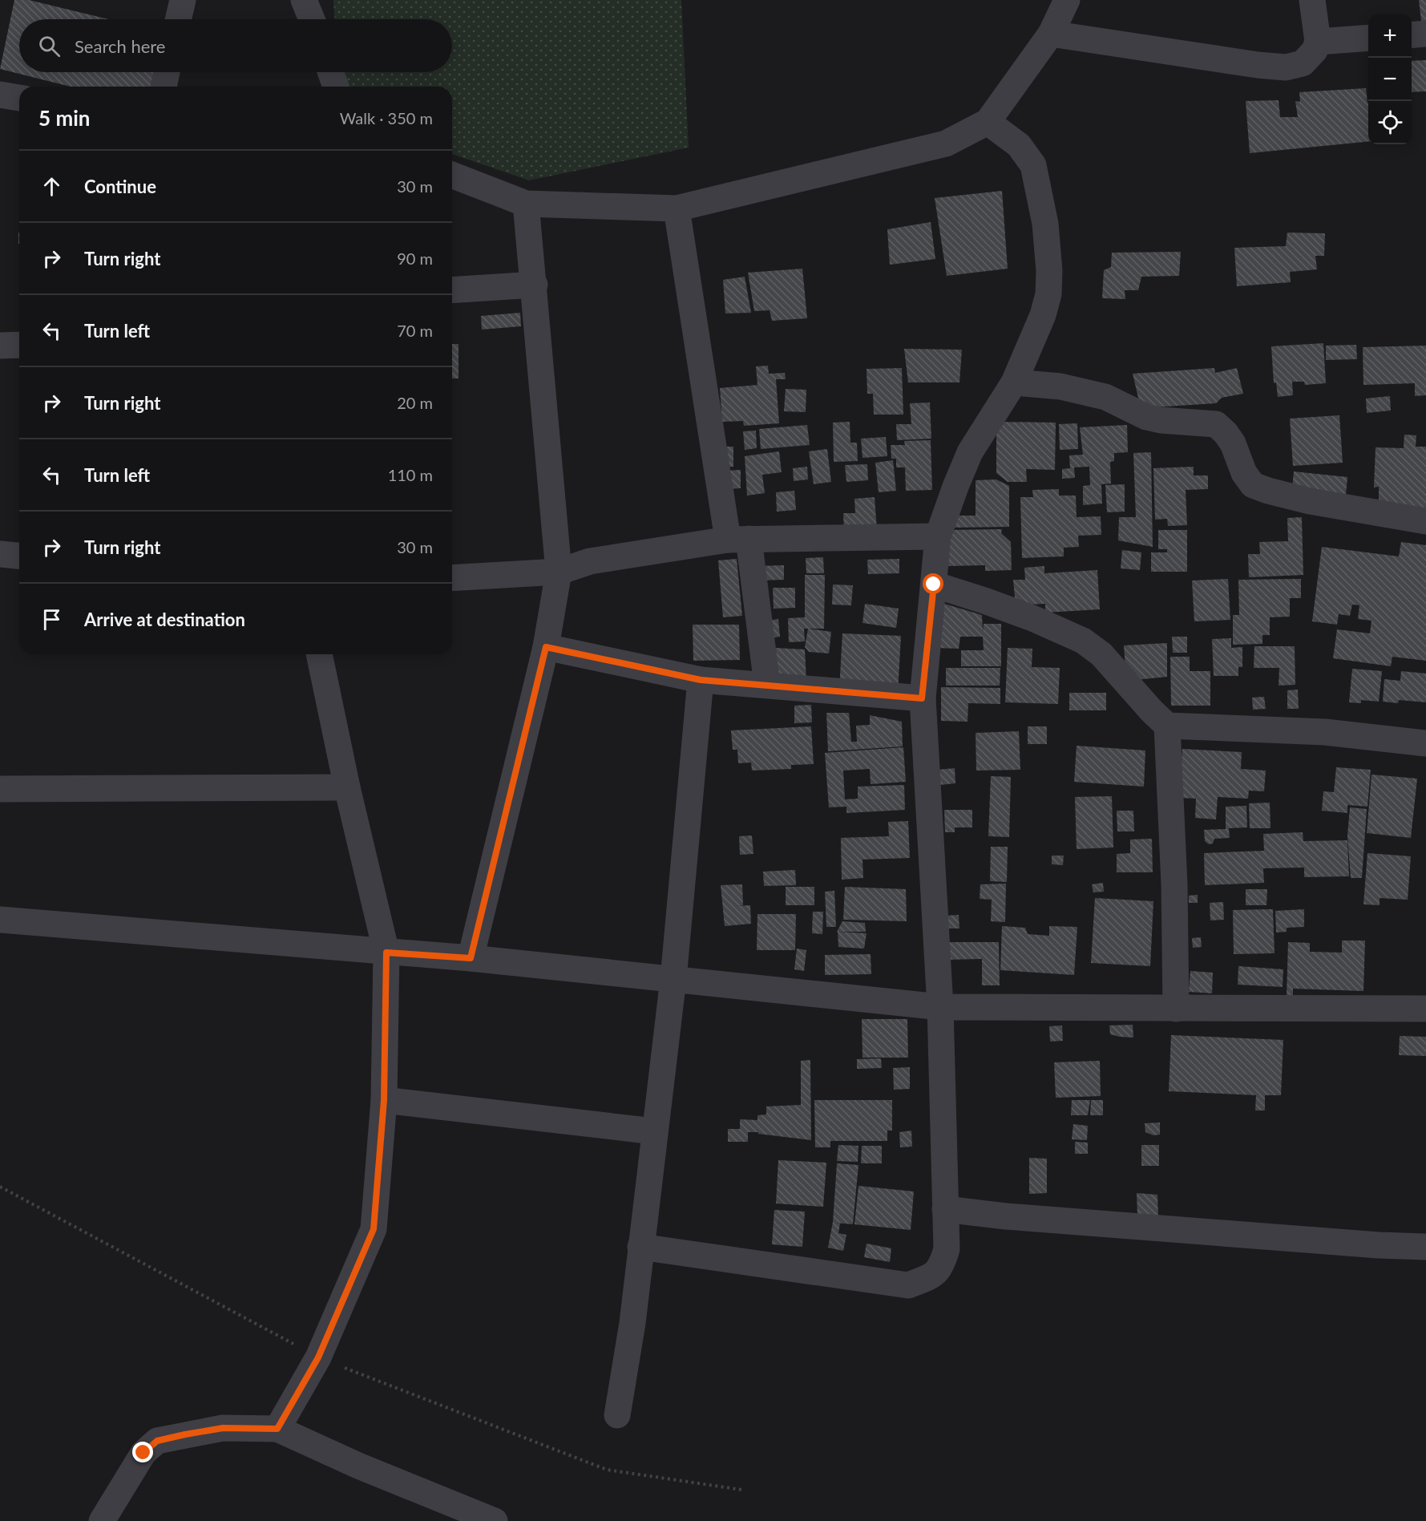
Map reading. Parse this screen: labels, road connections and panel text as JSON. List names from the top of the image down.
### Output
{
  "page": {
    "map_buttons": ["+", "−"],
    "search": "Search here",
    "heading": ["5 min", "Walk · 350 m"],
    "list": [
      ["Continue", "30 m"],
      ["Turn right", "90 m"],
      ["Turn left", "70 m"],
      ["Turn right", "20 m"],
      ["Turn left", "110 m"],
      ["Turn right", "30 m"],
      "Arrive at destination"
    ]
  }
}
